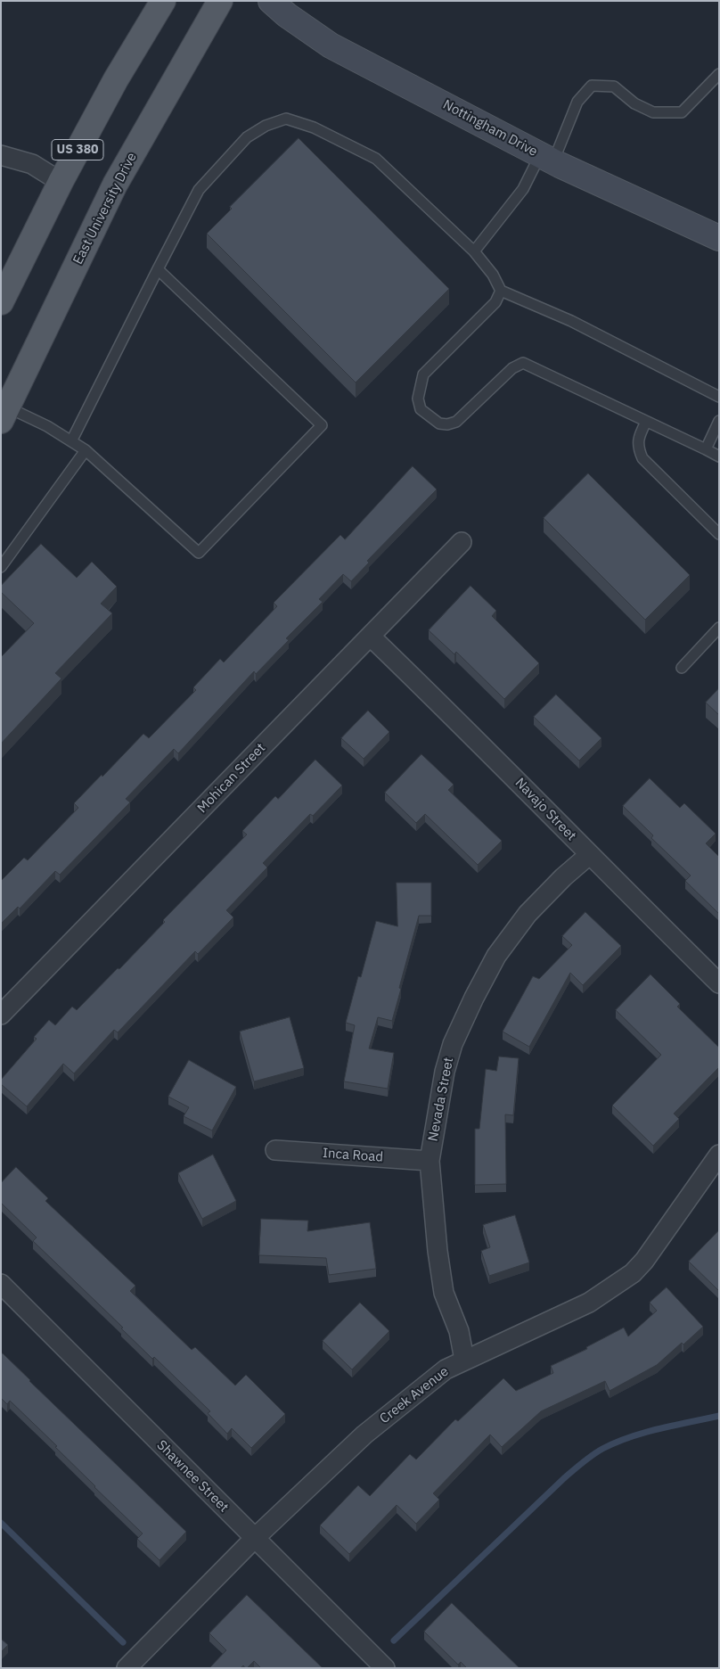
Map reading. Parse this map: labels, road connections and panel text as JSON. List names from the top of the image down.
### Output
{
  "streets": {
    "main road": ["US 380", "East University Drive"],
    "street": [
      "Nottingham Drive",
      "Mohican Street",
      "Navajo Street",
      "Nevada Street",
      "Inca Road",
      "Creek Avenue",
      "Shawnee Street"
    ]
  },
  "crossings": [
    ["Mohican Street", "Navajo Street"],
    ["Navajo Street", "Nevada Street"],
    ["Nevada Street", "Inca Road"],
    ["Nevada Street", "Creek Avenue"],
    ["Creek Avenue", "Shawnee Street"]
  ]
}
